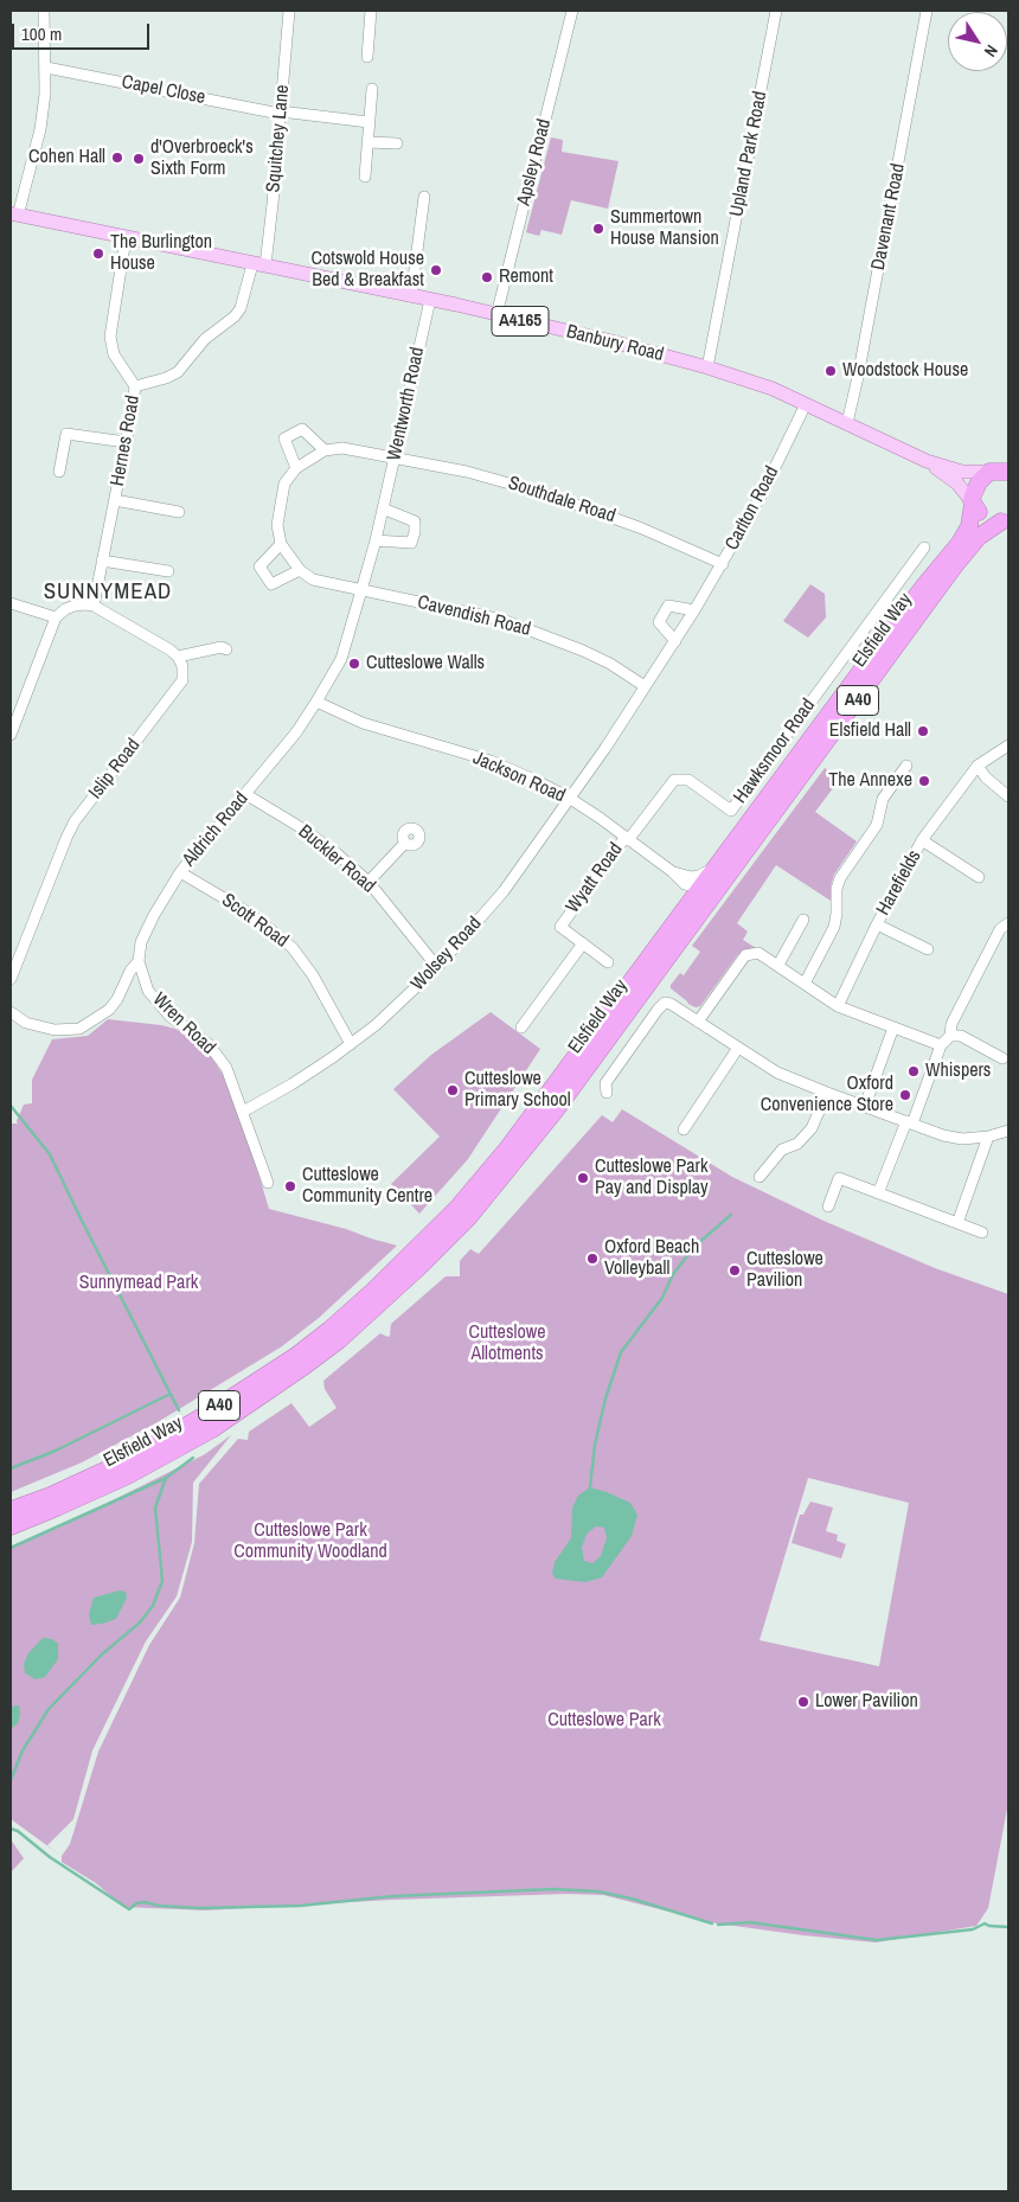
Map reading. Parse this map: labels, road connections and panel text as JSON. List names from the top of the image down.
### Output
{
  "streets": {
    "highway": ["Elsfield Way", "A40"],
    "main road": ["A4165", "Banbury Road"],
    "street": [
      "Capel Close",
      "Squitchey Lane",
      "Upland Park Road",
      "Apsley Road",
      "Davenant Road",
      "Wentworth Road",
      "Hernes Road",
      "Southdale Road",
      "Carlton Road",
      "Cavendish Road",
      "Hawksmoor Road",
      "Islip Road",
      "Jackson Road",
      "Aldrich Road",
      "Buckler Road",
      "Wyatt Road",
      "Harefields",
      "Scott Road",
      "Wolsey Road",
      "Wren Road"
    ]
  },
  "crossings": [
    ["Capel Close", "Squitchey Lane"],
    ["Squitchey Lane", "Banbury Road"],
    ["Squitchey Lane", "Hernes Road"],
    ["Upland Park Road", "Banbury Road"],
    ["Apsley Road", "Banbury Road"],
    ["Davenant Road", "Banbury Road"],
    ["Banbury Road", "Wentworth Road"],
    ["Banbury Road", "Hernes Road"],
    ["Banbury Road", "Carlton Road"],
    ["Banbury Road", "Elsfield Way"],
    ["Wentworth Road", "Southdale Road"],
    ["Wentworth Road", "Cavendish Road"],
    ["Wentworth Road", "Aldrich Road"],
    ["Southdale Road", "Carlton Road"],
    ["Carlton Road", "Cavendish Road"],
    ["Carlton Road", "Wolsey Road"],
    ["Elsfield Way", "A40"],
    ["Elsfield Way", "Jackson Road"],
    ["Hawksmoor Road", "Jackson Road"],
    ["Hawksmoor Road", "Wyatt Road"],
    ["Jackson Road", "Aldrich Road"],
    ["Jackson Road", "Wyatt Road"],
    ["Jackson Road", "Wolsey Road"],
    ["Aldrich Road", "Buckler Road"],
    ["Aldrich Road", "Scott Road"],
    ["Aldrich Road", "Wren Road"],
    ["Buckler Road", "Wolsey Road"],
    ["Scott Road", "Wolsey Road"],
    ["Wolsey Road", "Wren Road"]
  ],
  "districts": ["SUNNYMEAD"],
  "parks": [
    "Sunnymead Park",
    "Cutteslowe Allotments",
    "Cutteslowe Park Community Woodland",
    "Cutteslowe Park"
  ],
  "places": [
    "Cohen Hall",
    "d'Overbroeck's Sixth Form",
    "Summertown House Mansion",
    "The Burlington House",
    "Cotswold House Bed & Breakfast",
    "Remont",
    "Woodstock House",
    "Cutteslowe Walls",
    "Elsfield Hall",
    "The Annexe",
    "Whispers",
    "Cutteslowe Primary School",
    "Oxford Convenience Store",
    "Cutteslowe Park Pay and Display",
    "Cutteslowe Community Centre",
    "Oxford Beach Volleyball",
    "Cutteslowe Pavilion",
    "Lower Pavilion"
  ],
  "scale_bar": "100 m",
  "north": "bottom right"
}
